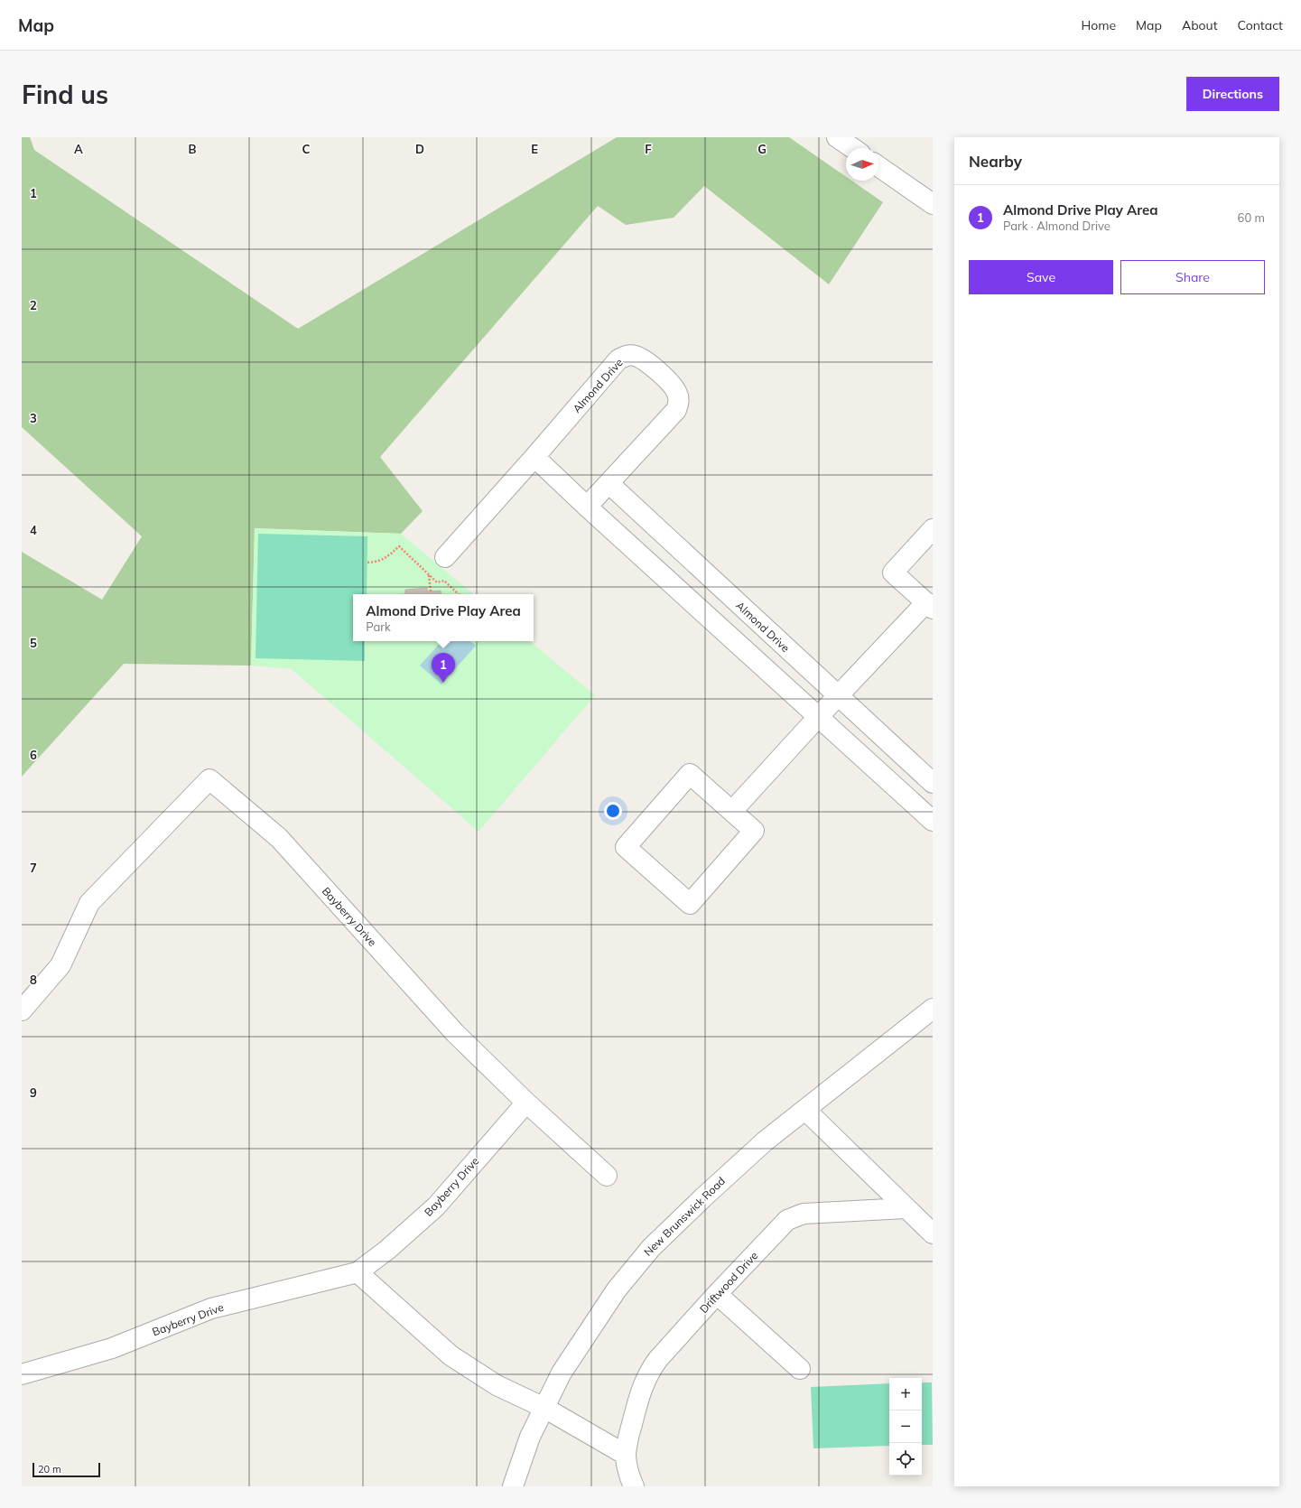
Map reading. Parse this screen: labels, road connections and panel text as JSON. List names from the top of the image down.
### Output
{
  "streets": {
    "street": [
      "Almond Drive",
      "Bayberry Drive",
      "New Brunswick Road",
      "Driftwood Drive"
    ]
  },
  "scale_bar": "20 m",
  "north": "right",
  "page": {
    "header": "Map",
    "nav": [
      "Home",
      "Map",
      "About",
      "Contact"
    ],
    "buttons": [
      "Directions",
      ["Save", "Share"]
    ],
    "title": "Find us",
    "heading": "Nearby",
    "list": [
      {
        "mark": "1",
        "name": "Almond Drive Play Area",
        "note": "Park · Almond Drive",
        "value": "60 m"
      }
    ],
    "popup": ["Almond Drive Play Area", "Park"],
    "pins": "1",
    "map_buttons": ["+", "−"],
    "scale": "20 m"
  },
  "grid": {
    "columns": [
      "A",
      "B",
      "C",
      "D",
      "E",
      "F",
      "G"
    ],
    "rows": [
      "1",
      "2",
      "3",
      "4",
      "5",
      "6",
      "7",
      "8",
      "9"
    ]
  }
}
